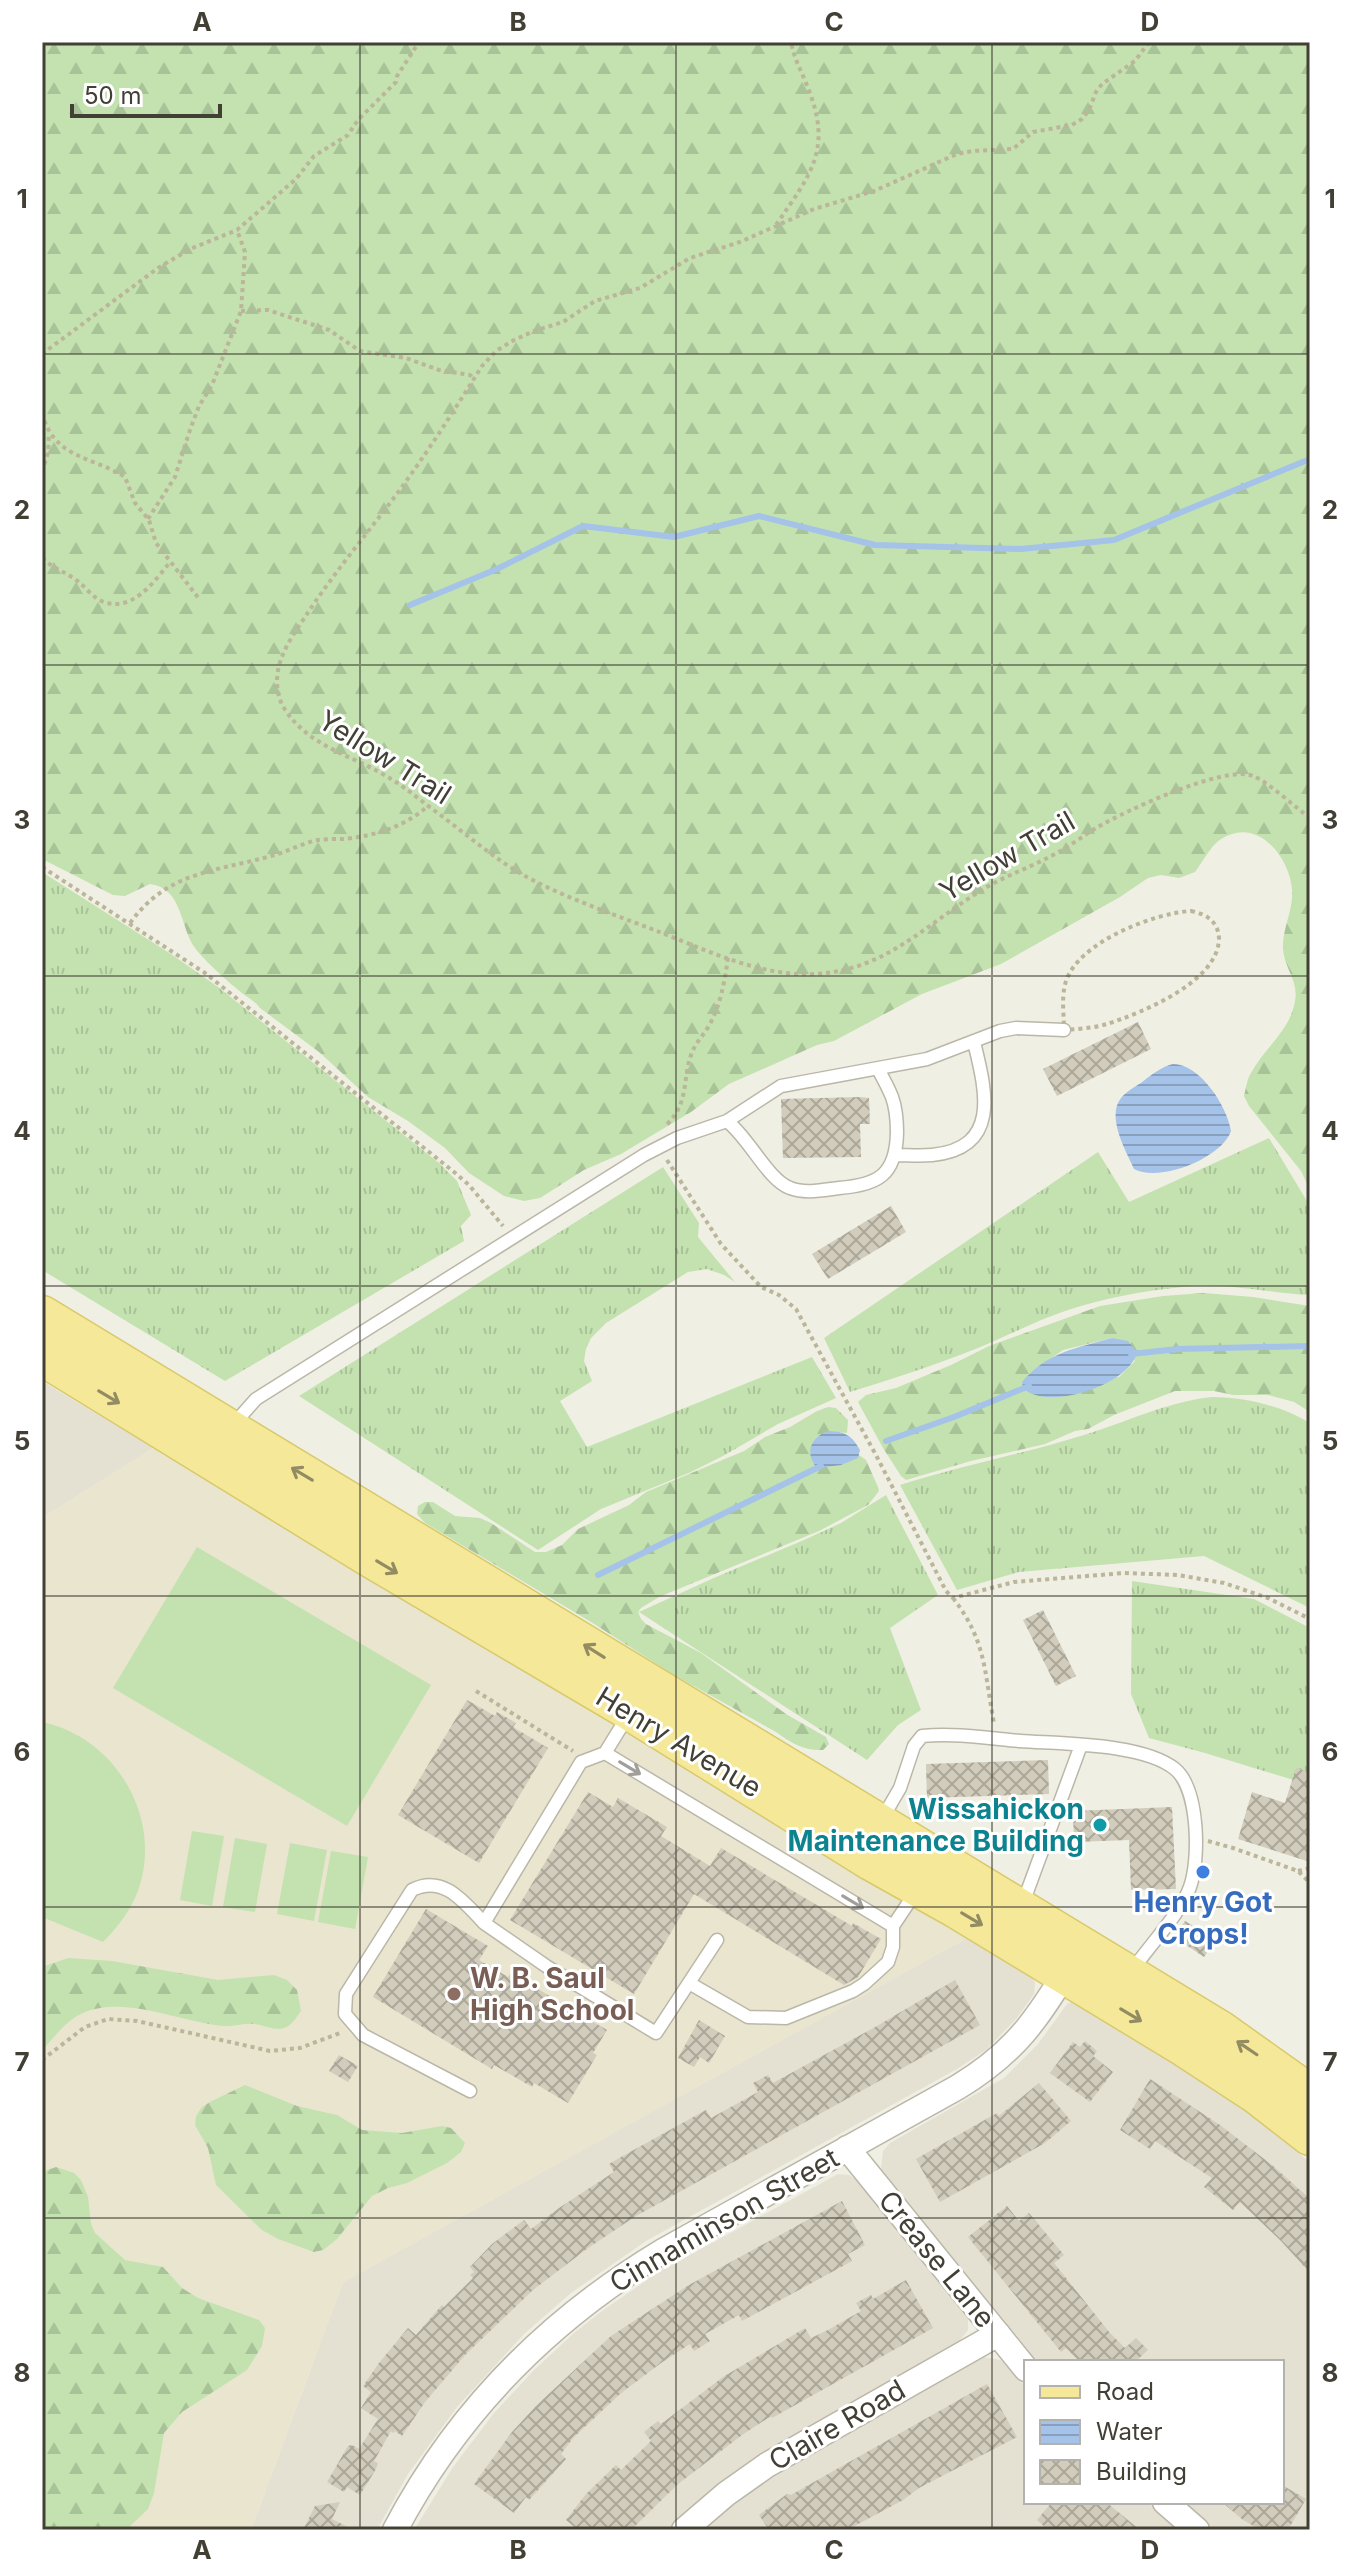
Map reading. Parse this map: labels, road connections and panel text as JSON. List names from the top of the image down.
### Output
{
  "streets": {
    "main road": ["Henry Avenue"],
    "street": ["Cinnaminson Street", "Crease Lane", "Claire Road"],
    "path": ["Yellow Trail"]
  },
  "crossings": [
    ["Henry Avenue", "Cinnaminson Street"],
    ["Cinnaminson Street", "Crease Lane"],
    ["Crease Lane", "Claire Road"]
  ],
  "places": ["Wissahickon Maintenance Building", "Henry Got Crops!", "W. B. Saul High School"],
  "legend": ["Road", "Water", "Building"],
  "scale_bar": "50 m",
  "grid": {
    "columns": [
      "A",
      "B",
      "C",
      "D"
    ],
    "rows": [
      "1",
      "2",
      "3",
      "4",
      "5",
      "6",
      "7",
      "8"
    ]
  }
}
